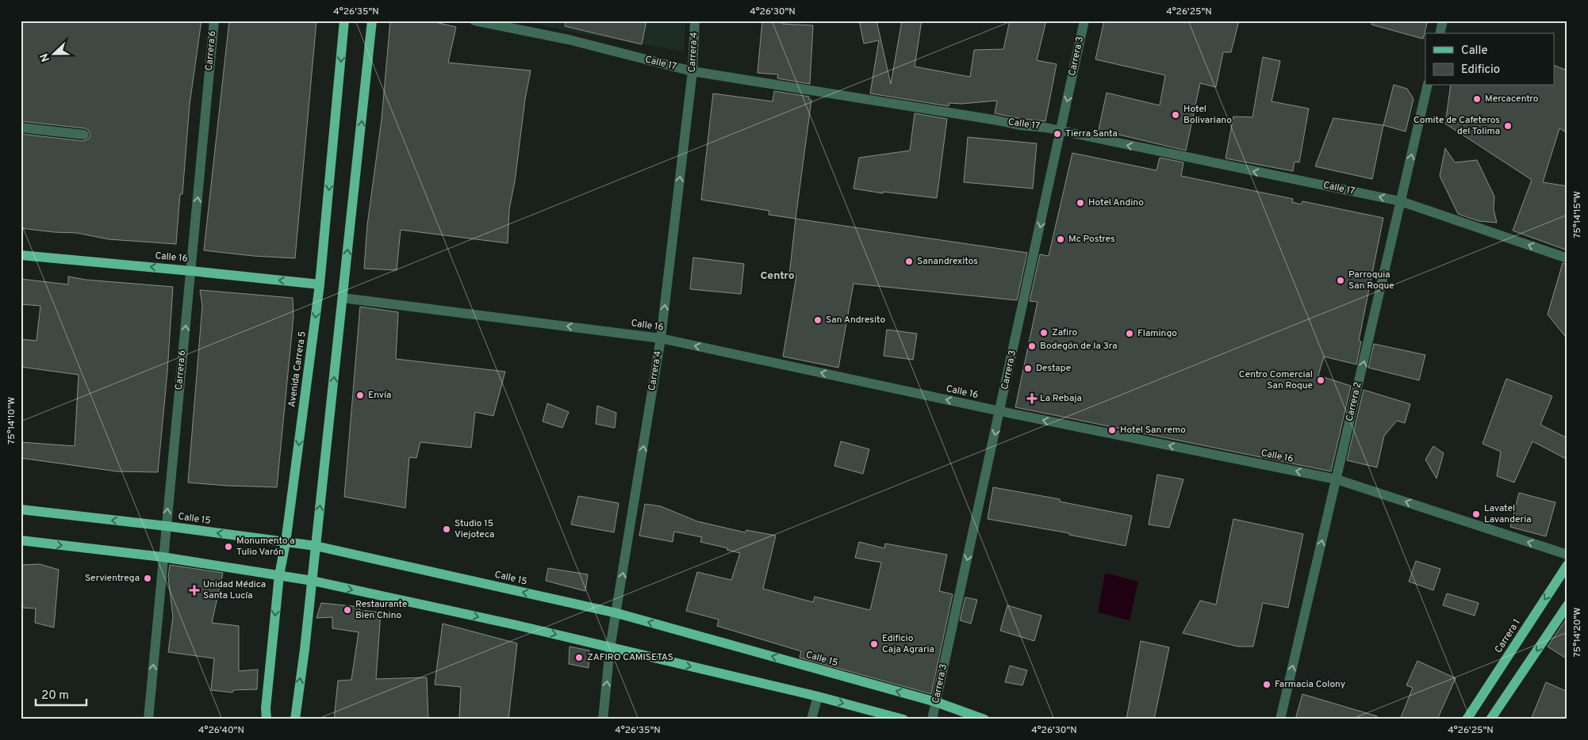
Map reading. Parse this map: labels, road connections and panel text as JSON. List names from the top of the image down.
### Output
{
  "streets": {
    "main road": [
      "Calle 16",
      "Avenida Carrera 5",
      "Calle 15",
      "Carrera 1"
    ],
    "street": [
      "Carrera 6",
      "Carrera 4",
      "Carrera 3",
      "Calle 17",
      "Carrera 2"
    ]
  },
  "crossings": [
    ["Carrera 6", "Calle 16"],
    ["Carrera 6", "Calle 15"],
    ["Carrera 4", "Calle 17"],
    ["Carrera 4", "Calle 16"],
    ["Carrera 4", "Calle 15"],
    ["Carrera 3", "Calle 17"],
    ["Carrera 3", "Calle 16"],
    ["Carrera 3", "Calle 15"],
    ["Calle 17", "Carrera 2"],
    ["Calle 16", "Avenida Carrera 5"],
    ["Calle 16", "Carrera 2"],
    ["Avenida Carrera 5", "Calle 15"]
  ],
  "one_way": [
    "Carrera 6",
    "Carrera 4",
    "Carrera 3",
    "Calle 17",
    "Calle 16",
    "Carrera 2"
  ],
  "districts": ["Centro"],
  "places": {
    "other": [
      "Mercacentro",
      "Hotel Bolivariano",
      "Comite de Cafeteros del Tolima",
      "Tierra Santa",
      "Hotel Andino",
      "Mc Postres",
      "Sanandrexitos",
      "Parroquia San Roque",
      "San Andresito",
      "Zafiro",
      "Flamingo",
      "Bodegón de la 3ra",
      "Destape",
      "Centro Comercial San Roque",
      "Envía",
      "Hotel San remo",
      "Lavatel Lavanderia",
      "Studio 15 Viejoteca",
      "Monumento a Tulio Varón",
      "Servientrega",
      "Restaurante Bien Chino",
      "Edificio Caja Agraria",
      "ZAFIRO CAMISETAS",
      "Farmacia Colony"
    ],
    "health": ["La Rebaja", "Unidad Médica Santa Lucía"]
  },
  "legend": ["Calle", "Edificio"],
  "scale_bar": "20 m",
  "north": "left",
  "coordinates": [
    "4°26'35\"N",
    "4°26'30\"N",
    "4°26'25\"N",
    "75°14'15\"W",
    "75°14'10\"W",
    "75°14'20\"W",
    "4°26'40\"N"
  ]
}
